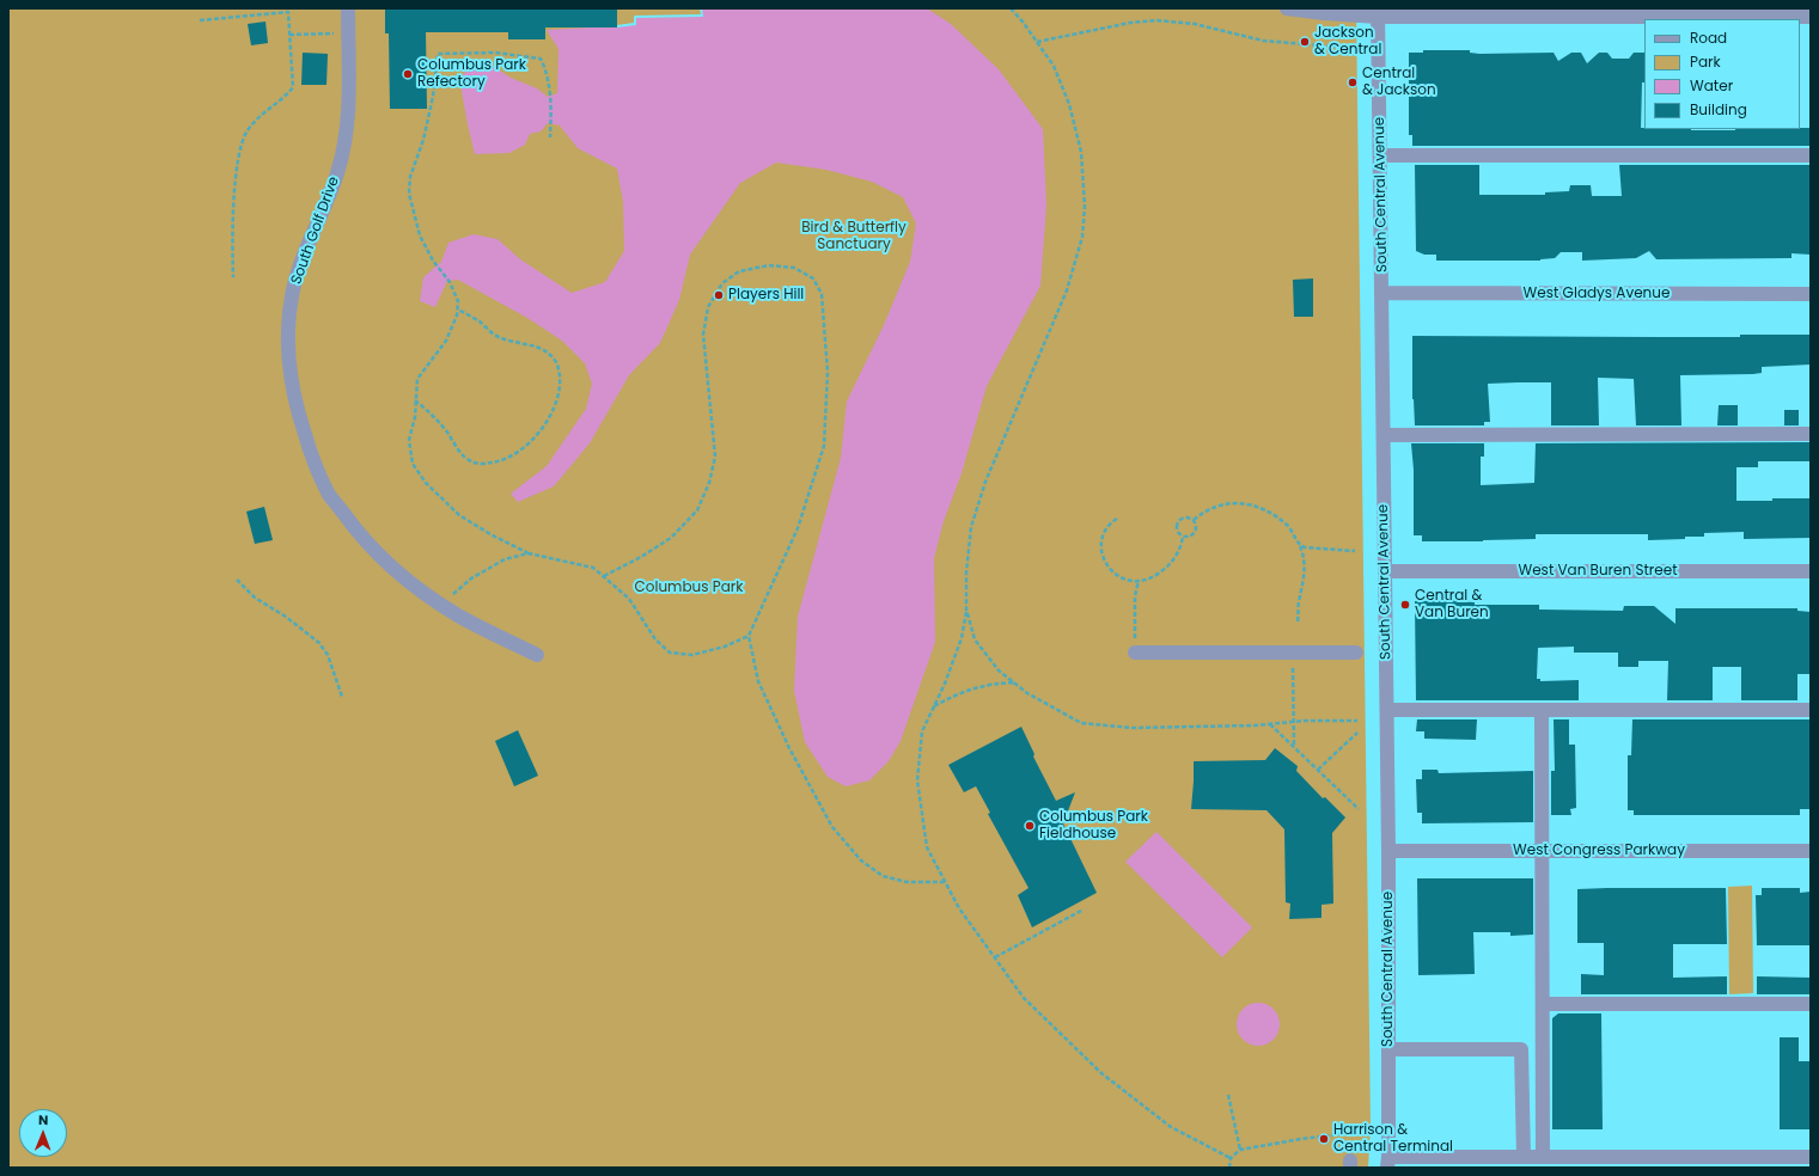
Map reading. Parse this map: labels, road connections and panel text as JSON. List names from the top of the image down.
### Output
{
  "streets": {
    "street": [
      "South Central Avenue",
      "South Golf Drive",
      "West Gladys Avenue",
      "West Van Buren Street",
      "West Congress Parkway"
    ]
  },
  "crossings": [
    ["South Central Avenue", "West Gladys Avenue"],
    ["South Central Avenue", "West Van Buren Street"],
    ["South Central Avenue", "West Congress Parkway"]
  ],
  "parks": ["Bird & Butterfly Sanctuary", "Columbus Park"],
  "places": [
    "Jackson & Central",
    "Columbus Park Refectory",
    "Central & Jackson",
    "Players Hill",
    "Central & Van Buren",
    "Columbus Park Fieldhouse",
    "Harrison & Central Terminal"
  ],
  "legend": [
    "Road",
    "Park",
    "Water",
    "Building"
  ],
  "north": "top"
}
